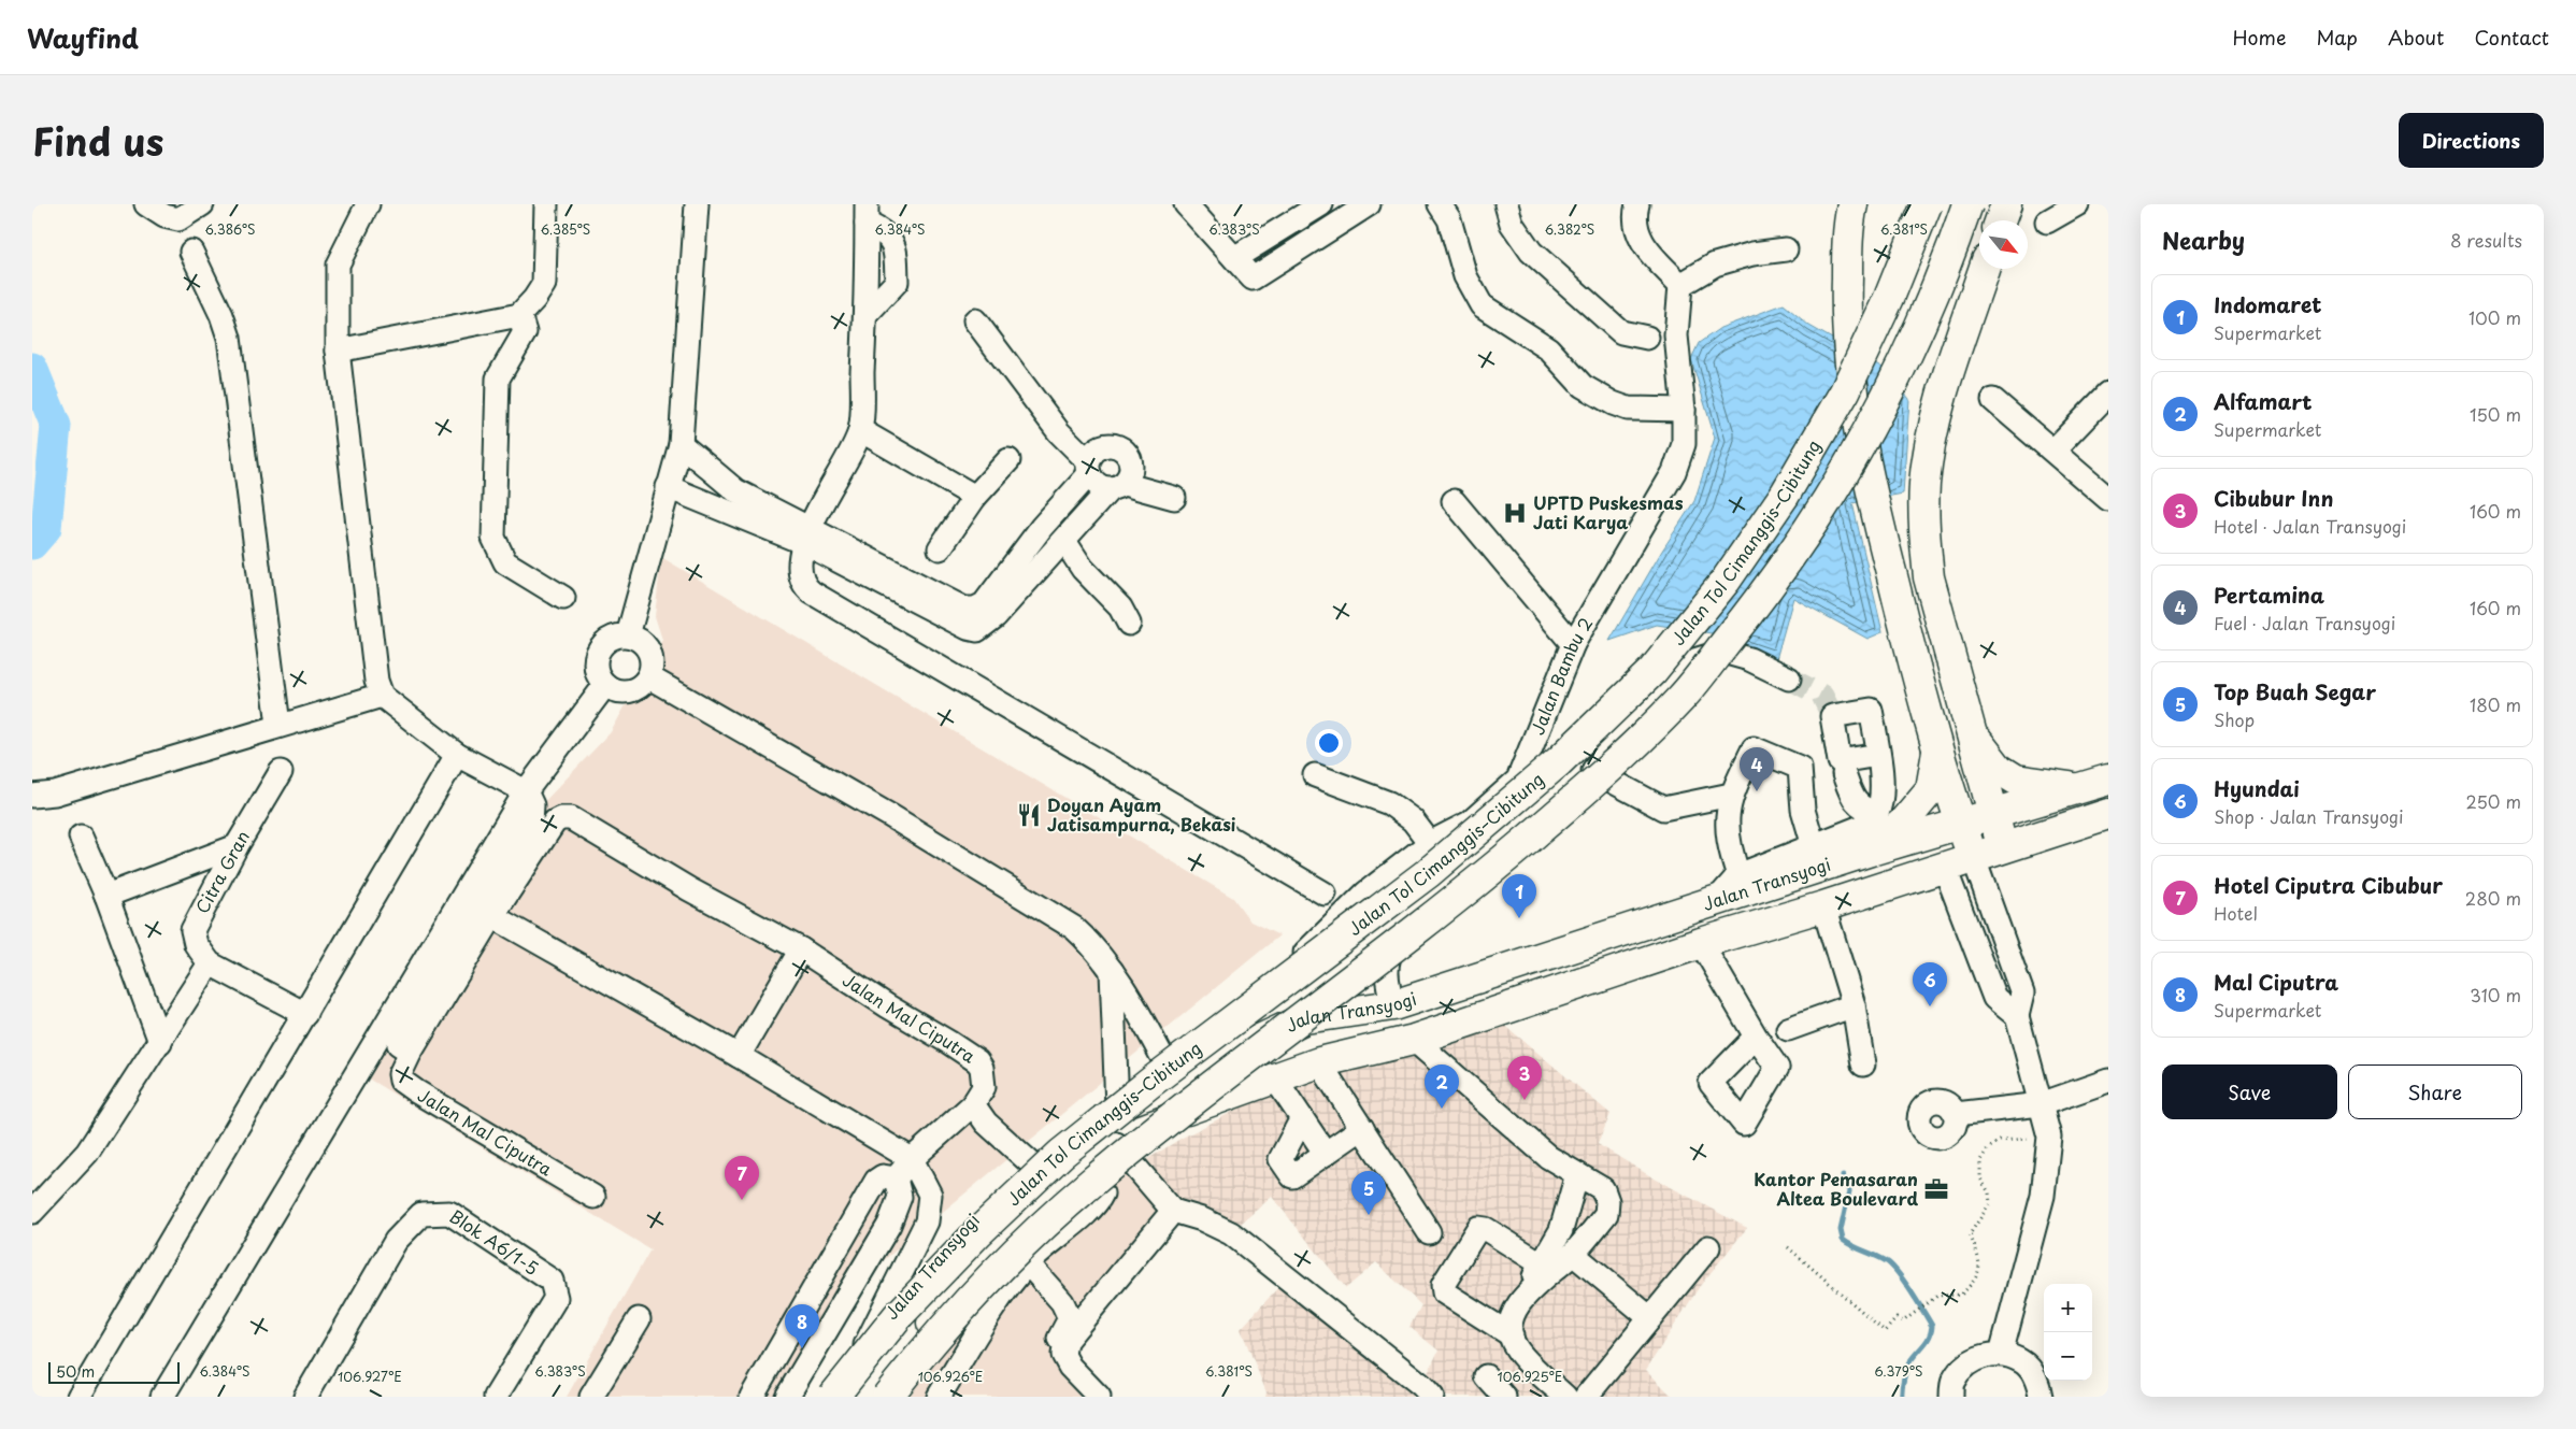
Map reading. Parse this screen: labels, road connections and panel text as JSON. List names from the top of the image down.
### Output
{
  "streets": {
    "highway": ["Jalan Tol Cimanggis–Cibitung", "Jalan Transyogi"],
    "street": [
      "Jalan Bambu 2",
      "Citra Gran",
      "Jalan Mal Ciputra",
      "Blok A6/1-5"
    ]
  },
  "crossings": [
    ["Jalan Tol Cimanggis–Cibitung", "Jalan Transyogi"],
    ["Jalan Bambu 2", "Jalan Transyogi"]
  ],
  "places": {
    "hospital": ["UPTD Puskesmas Jati Karya"],
    "restaurant": ["Doyan Ayam Jatisampurna, Bekasi"],
    "office": ["Kantor Pemasaran Altea Boulevard"]
  },
  "scale_bar": "50 m",
  "north": "bottom right",
  "page": {
    "header": "Wayfind",
    "nav": [
      "Home",
      "Map",
      "About",
      "Contact"
    ],
    "title": "Find us",
    "buttons": [
      "Directions",
      ["Save", "Share"]
    ],
    "heading": ["Nearby", "8 results"],
    "list": [
      {
        "mark": "1",
        "name": "Indomaret",
        "note": "Supermarket",
        "value": "100 m"
      },
      {
        "mark": "2",
        "name": "Alfamart",
        "note": "Supermarket",
        "value": "150 m"
      },
      {
        "mark": "3",
        "name": "Cibubur Inn",
        "note": "Hotel · Jalan Transyogi",
        "value": "160 m"
      },
      {
        "mark": "4",
        "name": "Pertamina",
        "note": "Fuel · Jalan Transyogi",
        "value": "160 m"
      },
      {
        "mark": "5",
        "name": "Top Buah Segar",
        "note": "Shop",
        "value": "180 m"
      },
      {
        "mark": "6",
        "name": "Hyundai",
        "note": "Shop · Jalan Transyogi",
        "value": "250 m"
      },
      {
        "mark": "7",
        "name": "Hotel Ciputra Cibubur",
        "note": "Hotel",
        "value": "280 m"
      },
      {
        "mark": "8",
        "name": "Mal Ciputra",
        "note": "Supermarket",
        "value": "310 m"
      }
    ],
    "pins": [
      "4",
      "1",
      "6",
      "3",
      "2",
      "7",
      "5",
      "8"
    ],
    "map_buttons": ["+", "−"],
    "scale": "50 m"
  },
  "coordinates": [
    "6.386°S",
    "6.385°S",
    "6.384°S",
    "6.383°S",
    "6.382°S",
    "6.381°S",
    "6.379°S",
    "106.927°E",
    "106.926°E",
    "106.925°E"
  ]
}
